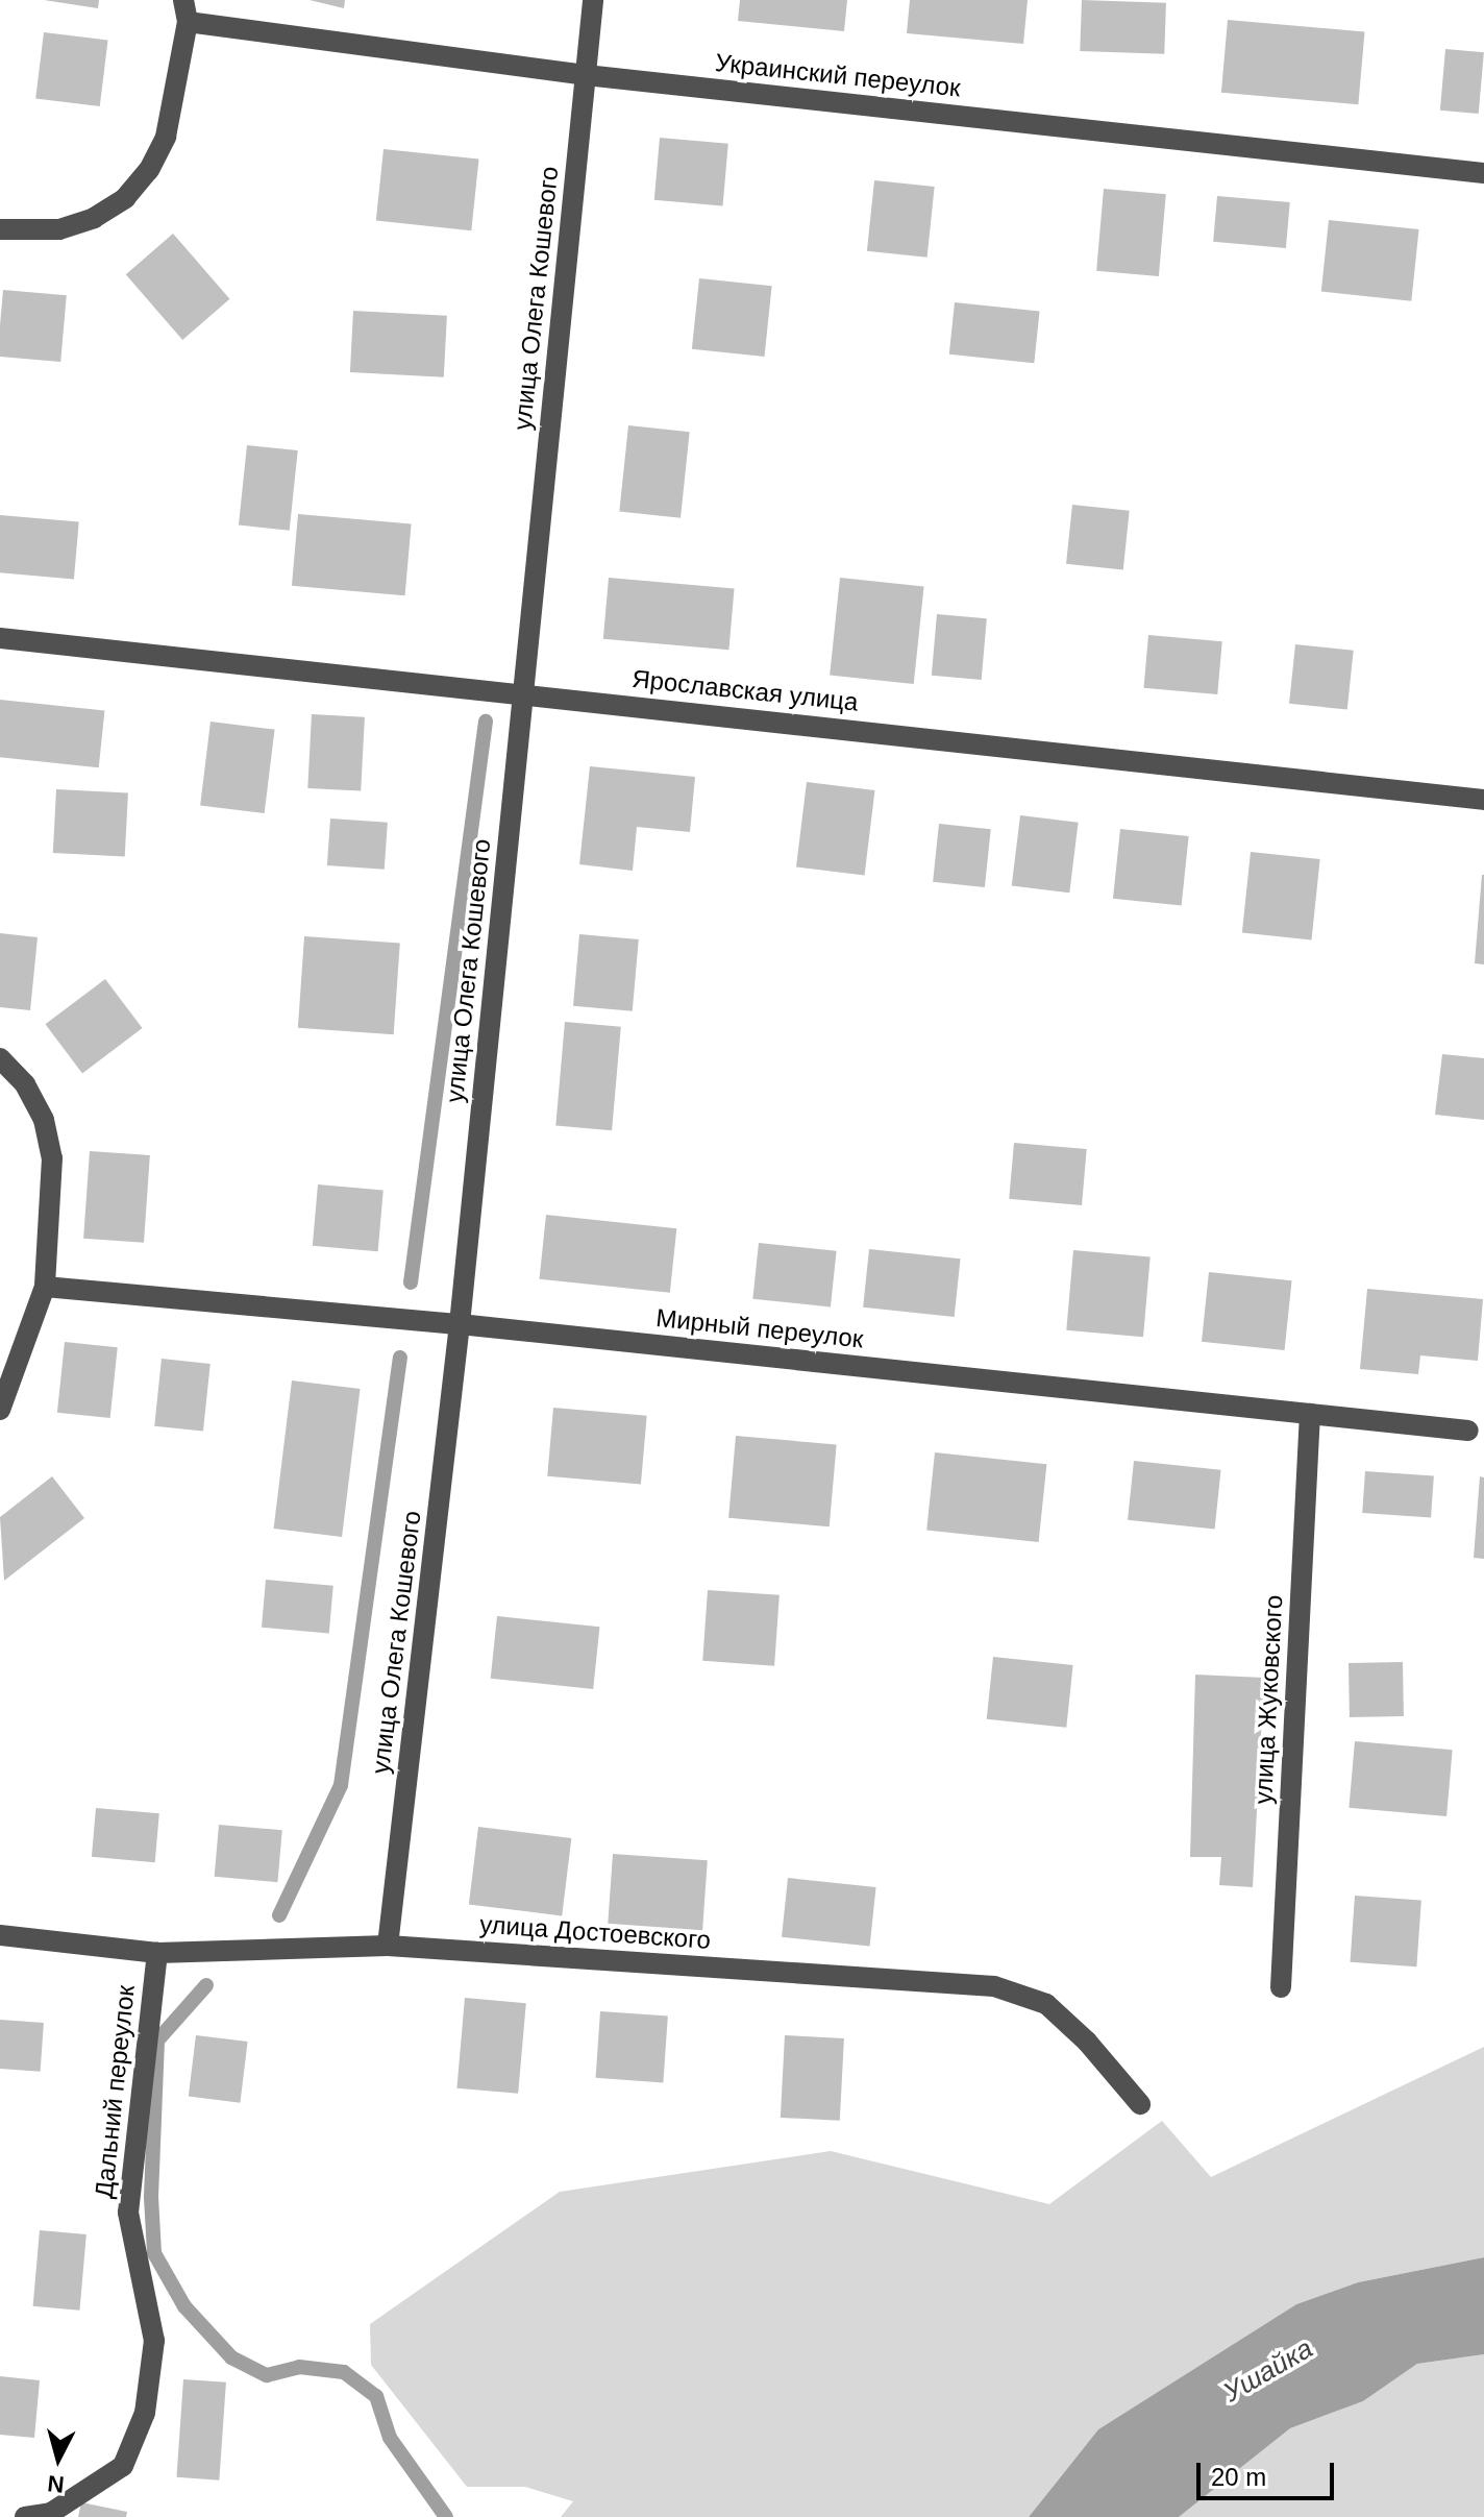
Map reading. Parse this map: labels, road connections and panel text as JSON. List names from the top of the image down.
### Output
{
  "streets": {
    "street": [
      "Украинский переулок",
      "улица Олега Кошевого",
      "Ярославская улица",
      "Мирный переулок",
      "улица Жуковского",
      "улица Достоевского",
      "Дальний переулок"
    ]
  },
  "crossings": [
    ["Украинский переулок", "улица Олега Кошевого"],
    ["улица Олега Кошевого", "Ярославская улица"],
    ["улица Олега Кошевого", "Мирный переулок"],
    ["улица Олега Кошевого", "улица Достоевского"],
    ["Мирный переулок", "улица Жуковского"],
    ["улица Достоевского", "Дальний переулок"]
  ],
  "water": ["Ушайка"],
  "scale_bar": "20 m",
  "north": "bottom"
}
